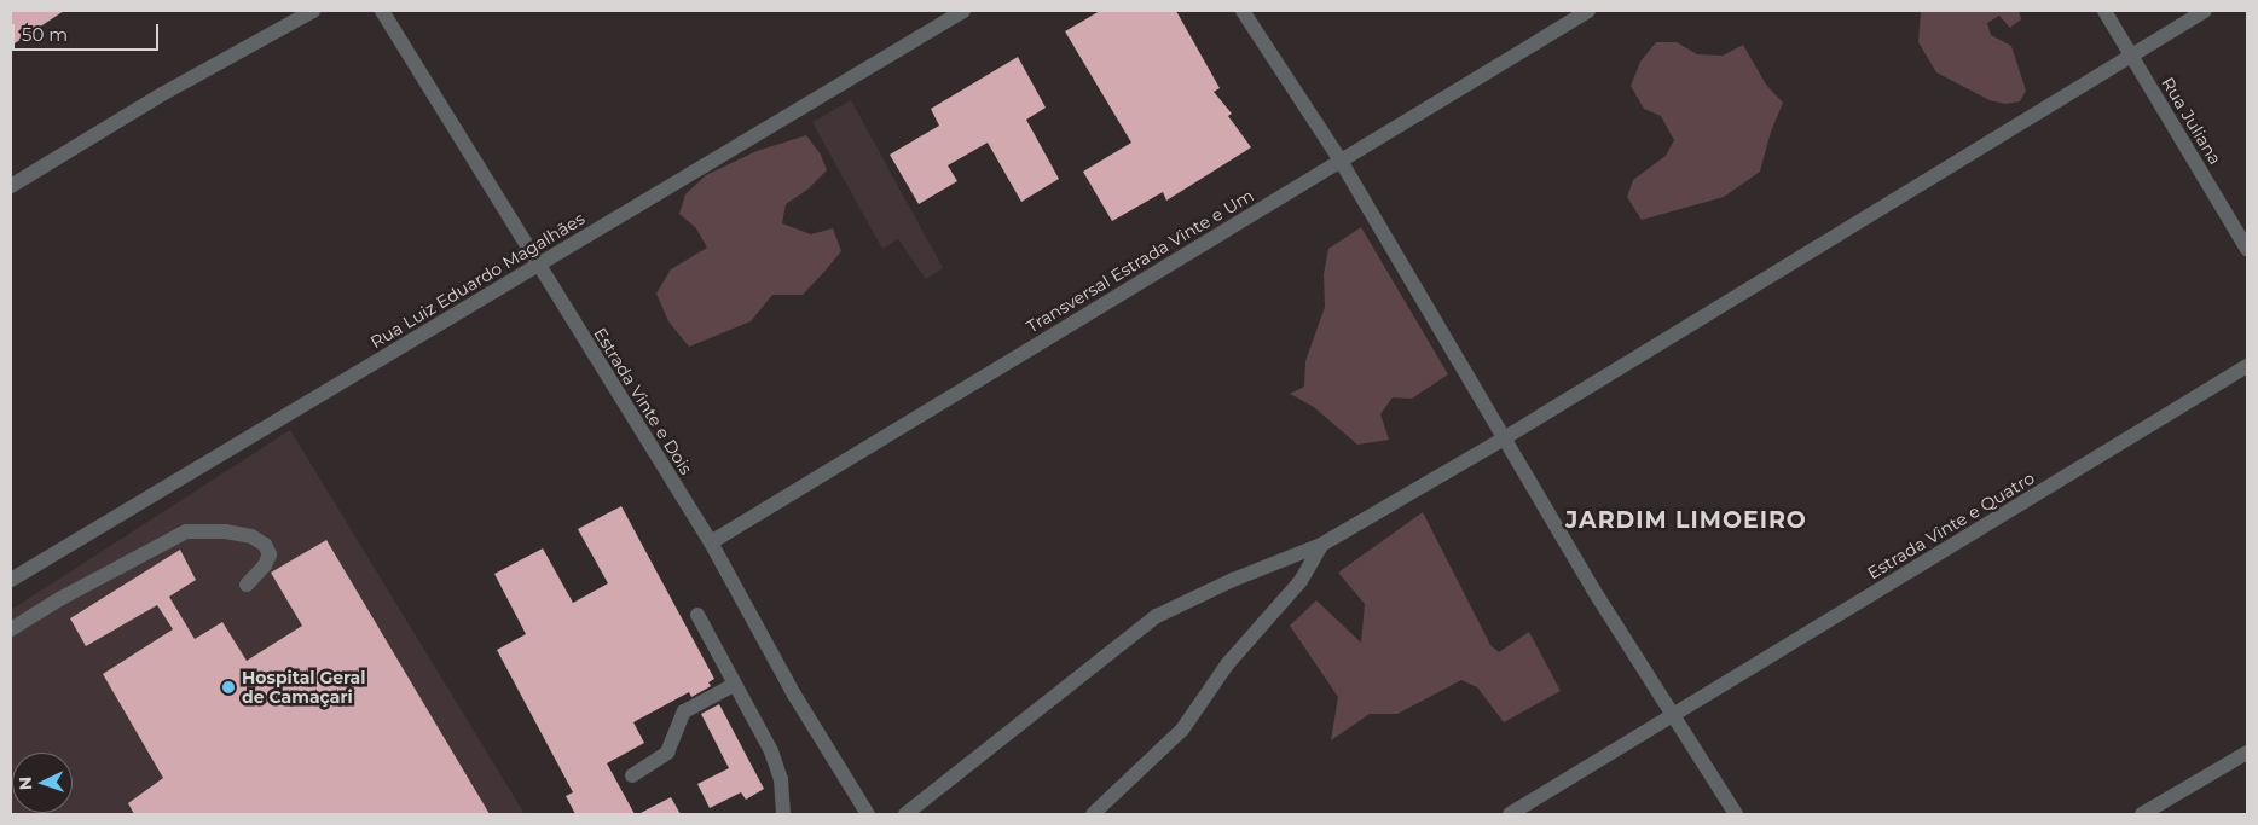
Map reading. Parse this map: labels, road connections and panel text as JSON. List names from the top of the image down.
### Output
{
  "streets": {
    "street": [
      "Rua Juliana",
      "Transversal Estrada Vinte e Um",
      "Rua Luiz Eduardo Magalhães",
      "Estrada Vinte e Dois",
      "Estrada Vinte e Quatro"
    ]
  },
  "crossings": [
    ["Transversal Estrada Vinte e Um", "Estrada Vinte e Dois"],
    ["Rua Luiz Eduardo Magalhães", "Estrada Vinte e Dois"]
  ],
  "districts": ["JARDIM LIMOEIRO"],
  "places": ["Hospital Geral de Camaçari"],
  "scale_bar": "50 m",
  "north": "left"
}
